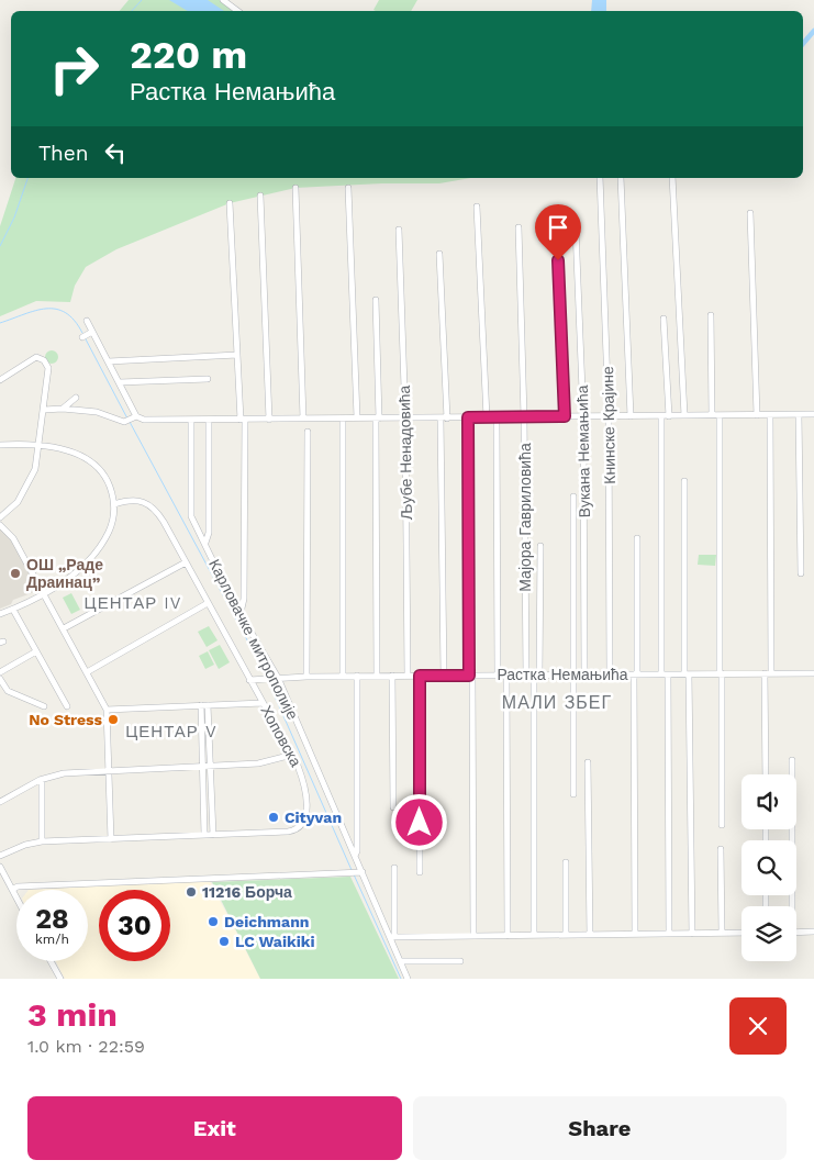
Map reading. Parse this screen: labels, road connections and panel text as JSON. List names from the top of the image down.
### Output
{
  "streets": {
    "street": [
      "Книнске Крајине",
      "Вукана Немањића",
      "Љубе Ненадовића",
      "Мајора Гавриловића",
      "Карловачке митрополије",
      "Растка Немањића",
      "Хоповска"
    ]
  },
  "crossings": [
    ["Книнске Крајине", "Растка Немањића"],
    ["Вукана Немањића", "Растка Немањића"],
    ["Љубе Ненадовића", "Растка Немањића"],
    ["Мајора Гавриловића", "Растка Немањића"],
    ["Карловачке митрополије", "Растка Немањића"],
    ["Растка Немањића", "Хоповска"]
  ],
  "districts": ["ЦЕНТАР IV", "МАЛИ ЗБЕГ", "ЦЕНТАР V"],
  "places": [
    "ОШ „Раде Драинац”",
    "No Stress",
    "Cityvan",
    "11216 Борча",
    "Deichmann",
    "LC Waikiki"
  ],
  "page": {
    "turn": ["220 m", "Растка Немањића"],
    "then": "Then",
    "speed": "28 km/h",
    "limit": "30",
    "heading": ["3 min", "1.0 km · 22:59"],
    "buttons": ["Exit", "Share"]
  }
}
